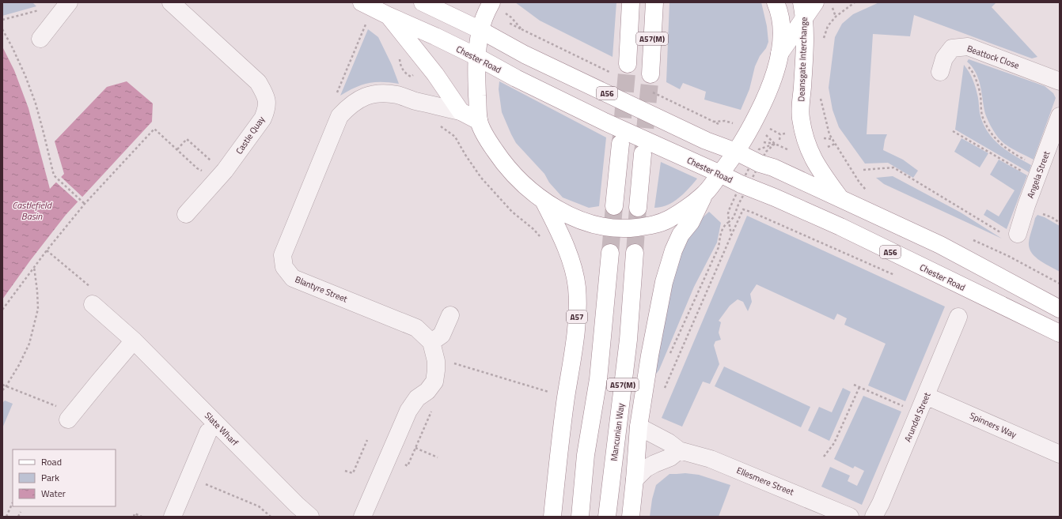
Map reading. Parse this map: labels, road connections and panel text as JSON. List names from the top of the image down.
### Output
{
  "streets": {
    "main road": [
      "A57(M)",
      "Chester Road",
      "Deansgate Interchange",
      "A56",
      "A57",
      "Mancunian Way"
    ],
    "street": [
      "Beattock Close",
      "Castle Quay",
      "Angela Street",
      "Blantyre Street",
      "Arundel Street",
      "Spinners Way",
      "Slate Wharf",
      "Ellesmere Street"
    ]
  },
  "crossings": [
    ["Deansgate Interchange", "A56"],
    ["Arundel Street", "Spinners Way"]
  ],
  "water": ["Castlefield Basin"],
  "legend": ["Road", "Park", "Water"]
}
